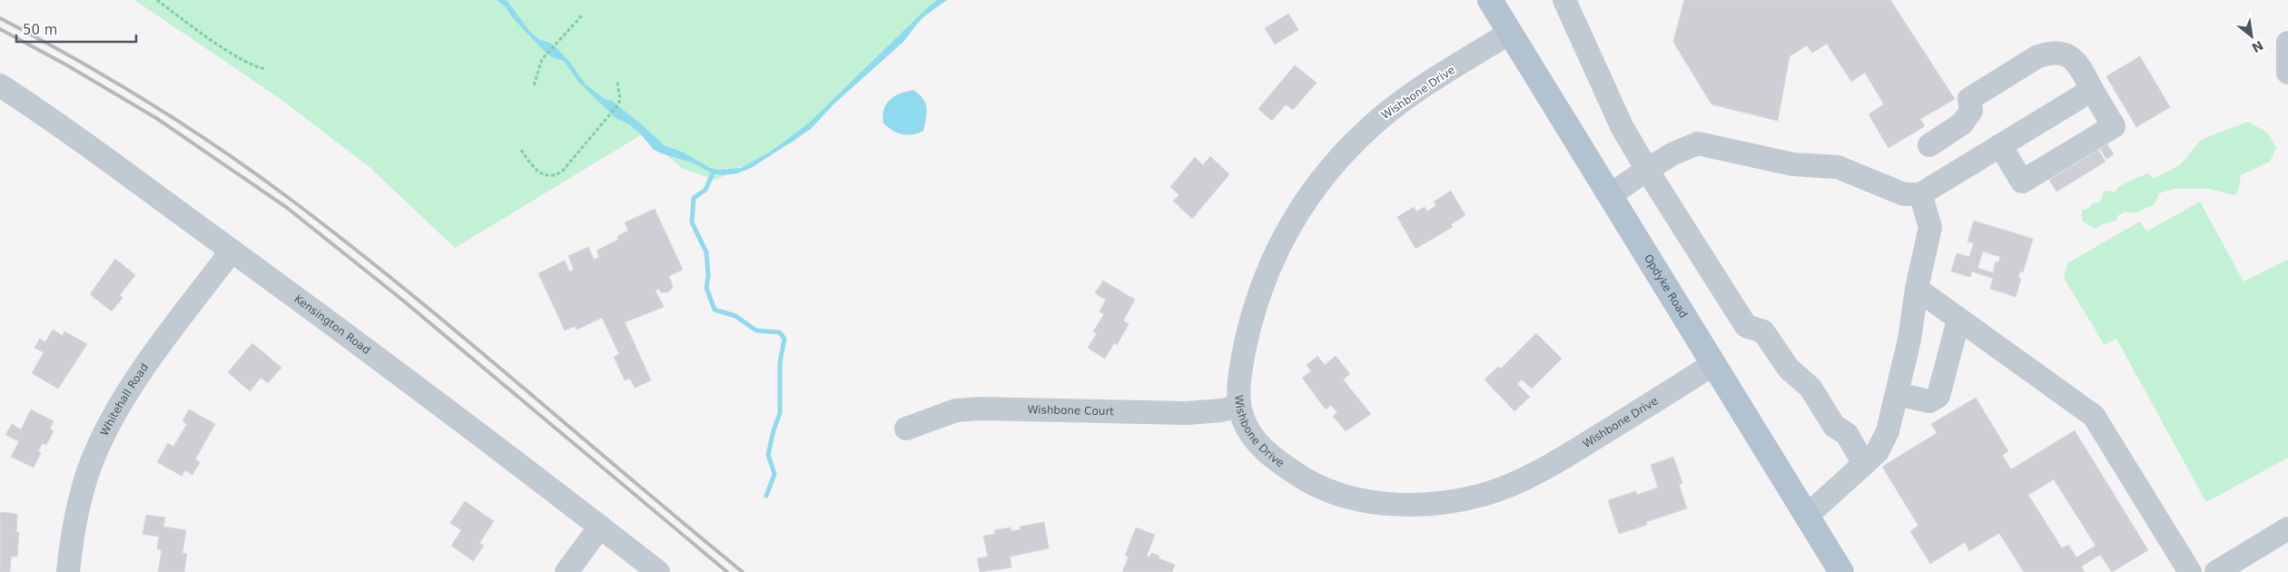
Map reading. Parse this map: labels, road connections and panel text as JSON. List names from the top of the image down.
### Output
{
  "streets": {
    "main road": ["Opdyke Road"],
    "street": [
      "Wishbone Drive",
      "Kensington Road",
      "Whitehall Road",
      "Wishbone Court"
    ]
  },
  "crossings": [
    ["Wishbone Drive", "Opdyke Road"],
    ["Wishbone Drive", "Wishbone Court"],
    ["Kensington Road", "Whitehall Road"]
  ],
  "scale_bar": "50 m",
  "north": "bottom right"
}
